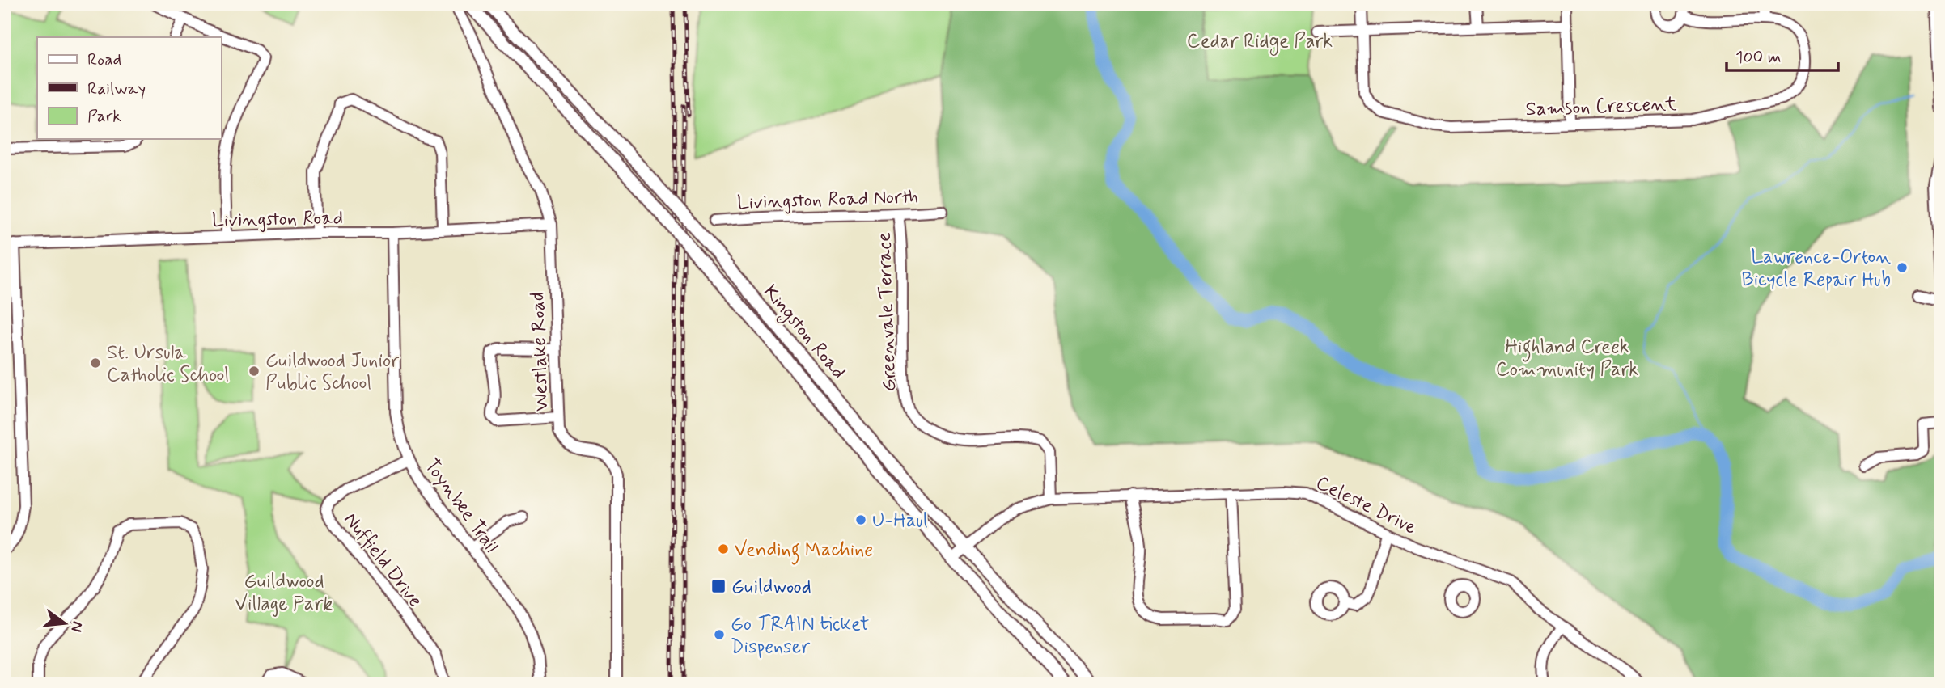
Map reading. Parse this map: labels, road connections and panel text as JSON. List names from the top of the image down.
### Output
{
  "streets": {
    "main road": ["Kingston Road"],
    "street": [
      "Samson Crescent",
      "Livingston Road North",
      "Livingston Road",
      "Greenvale Terrace",
      "Westlake Road",
      "Celeste Drive",
      "Toynbee Trail",
      "Nuffield Drive"
    ]
  },
  "crossings": [
    ["Livingston Road North", "Greenvale Terrace"],
    ["Livingston Road", "Westlake Road"],
    ["Livingston Road", "Toynbee Trail"],
    ["Greenvale Terrace", "Celeste Drive"],
    ["Kingston Road", "Celeste Drive"],
    ["Toynbee Trail", "Nuffield Drive"]
  ],
  "parks": ["Cedar Ridge Park", "Highland Creek Community Park", "Guildwood Village Park"],
  "places": {
    "other": [
      "Lawrence-Orton Bicycle Repair Hub",
      "St. Ursula Catholic School",
      "Guildwood Junior Public School",
      "U-Haul",
      "Vending Machine",
      "Go TRAIN ticket Dispenser"
    ],
    "transit": ["Guildwood"]
  },
  "legend": ["Road", "Railway", "Park"],
  "scale_bar": "100 m",
  "north": "right"
}
